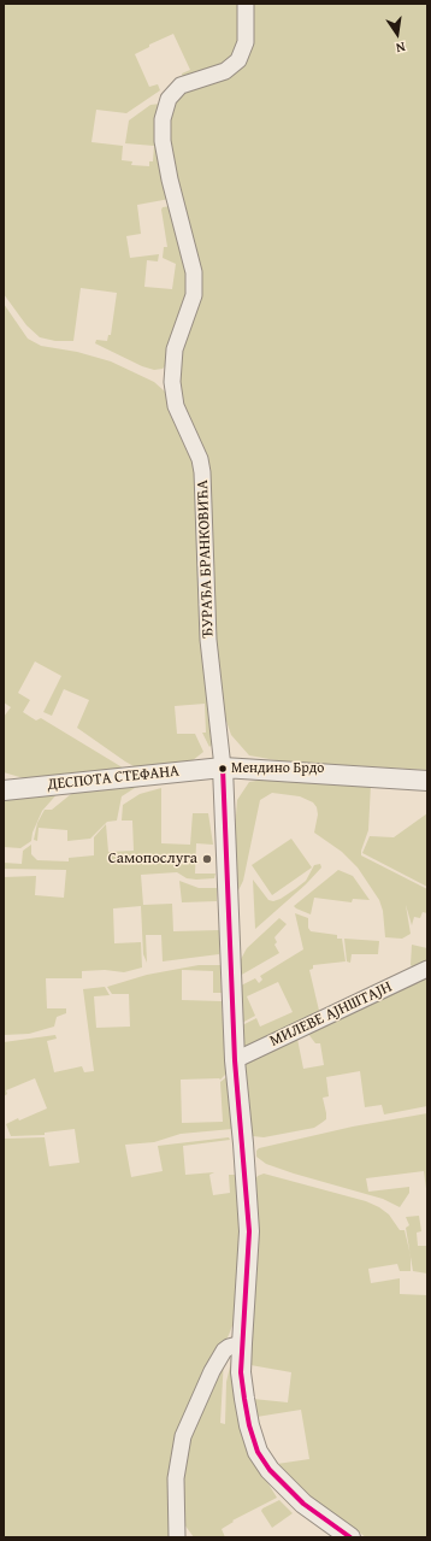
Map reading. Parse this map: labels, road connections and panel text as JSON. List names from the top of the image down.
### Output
{
  "streets": {
    "street": ["ЂУРАЂА БРАНКОВИЋА", "ДЕСПОТА СТЕФАНА", "МИЛЕВЕ АЈНШТАЈН"]
  },
  "crossings": [
    ["ЂУРАЂА БРАНКОВИЋА", "ДЕСПОТА СТЕФАНА"]
  ],
  "places": ["Мендино Брдо", "Самопослуга"],
  "north": "bottom"
}
